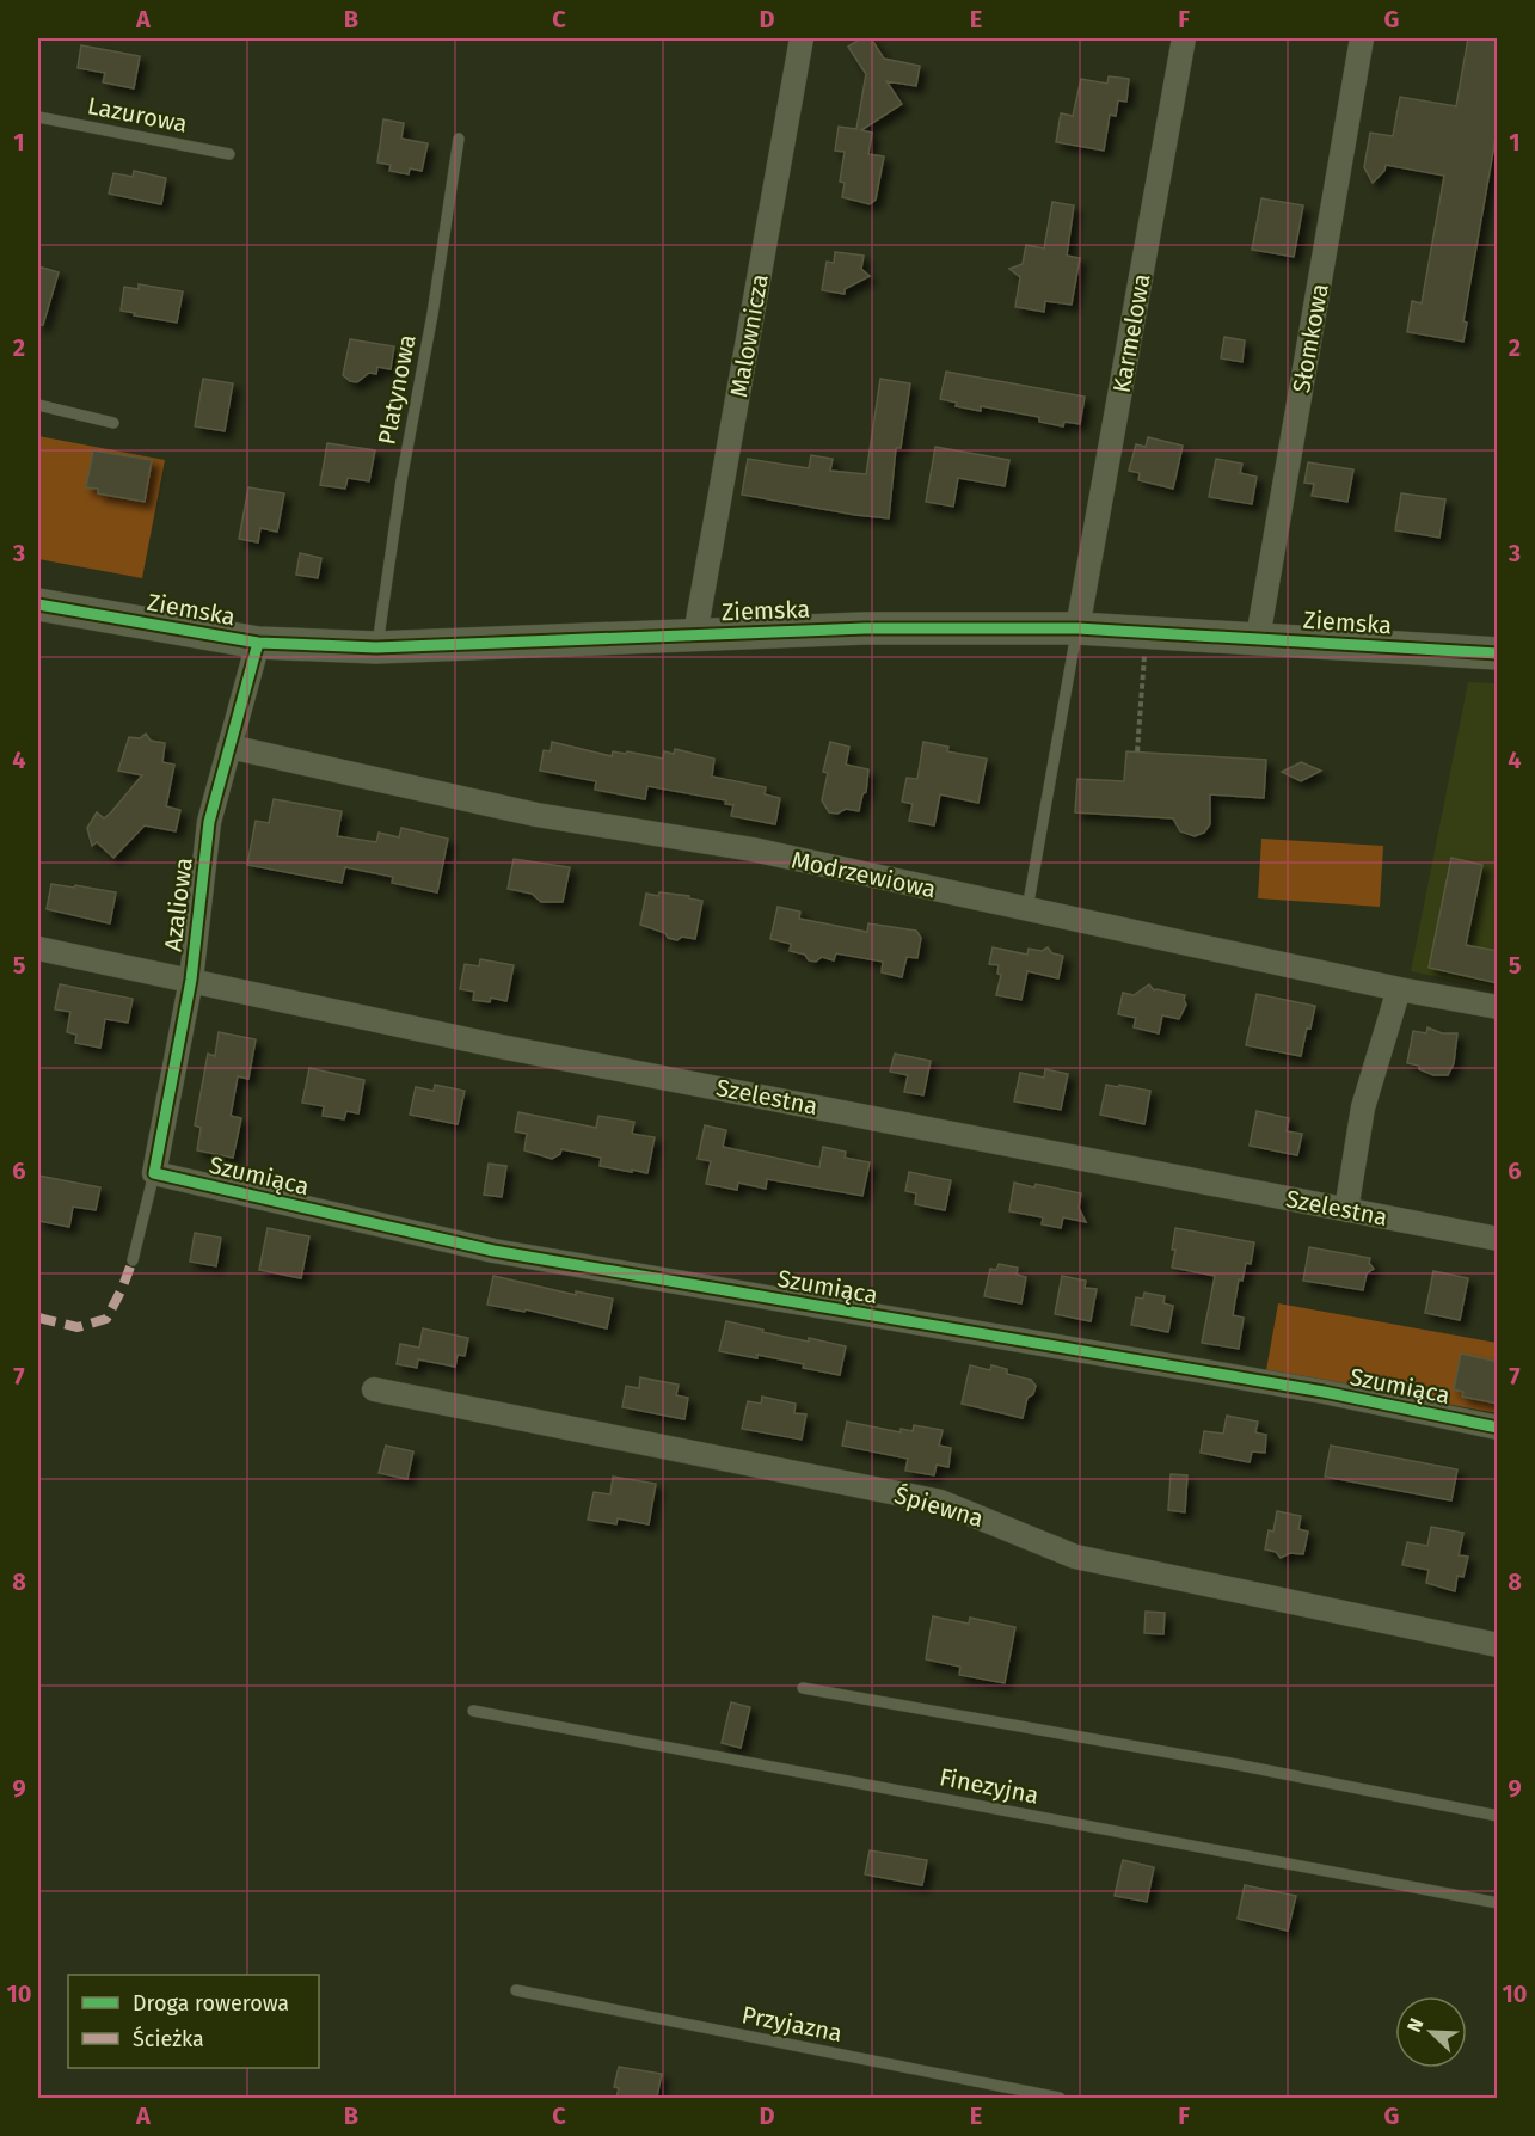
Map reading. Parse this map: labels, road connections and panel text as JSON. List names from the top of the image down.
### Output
{
  "streets": {
    "street": [
      "Karmelowa",
      "Malownicza",
      "Słomkowa",
      "Ziemska",
      "Modrzewiowa",
      "Azaliowa",
      "Szelestna",
      "Szumiąca",
      "Śpiewna"
    ],
    "lane": [
      "Lazurowa",
      "Platynowa",
      "Finezyjna",
      "Przyjazna"
    ]
  },
  "crossings": [
    ["Karmelowa", "Ziemska"],
    ["Malownicza", "Ziemska"],
    ["Słomkowa", "Ziemska"],
    ["Platynowa", "Ziemska"],
    ["Ziemska", "Azaliowa"],
    ["Modrzewiowa", "Azaliowa"],
    ["Azaliowa", "Szelestna"],
    ["Azaliowa", "Szumiąca"]
  ],
  "legend": ["Droga rowerowa", "Ścieżka"],
  "north": "top left",
  "grid": {
    "columns": [
      "A",
      "B",
      "C",
      "D",
      "E",
      "F",
      "G"
    ],
    "rows": [
      "1",
      "2",
      "3",
      "4",
      "5",
      "6",
      "7",
      "8",
      "9",
      "10"
    ]
  }
}
